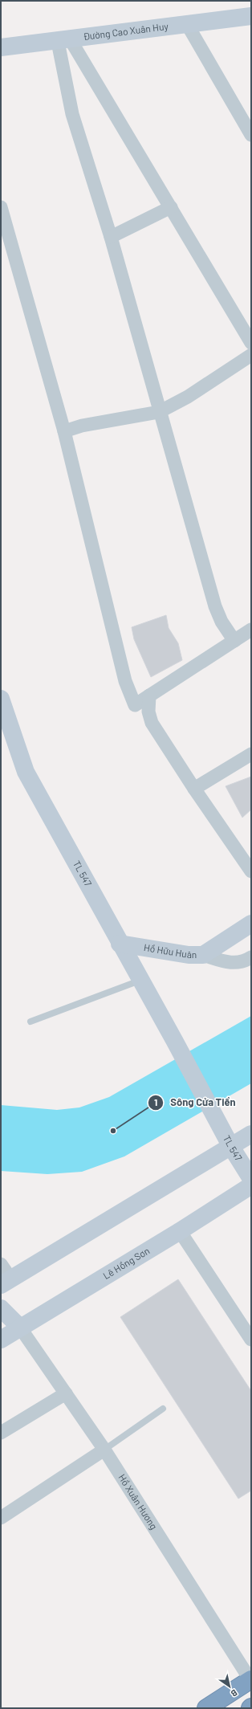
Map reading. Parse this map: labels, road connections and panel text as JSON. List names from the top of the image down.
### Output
{
  "streets": {
    "street": [
      "Đường Cao Xuân Huy",
      "TL 547",
      "Hồ Hữu Huân",
      "Lê Hồng Sơn",
      "Hồ Xuân Hương"
    ]
  },
  "crossings": [
    ["TL 547", "Hồ Hữu Huân"],
    ["Lê Hồng Sơn", "Hồ Xuân Hương"]
  ],
  "places": ["Sông Cửa Tiền"],
  "north": "bottom right"
}
